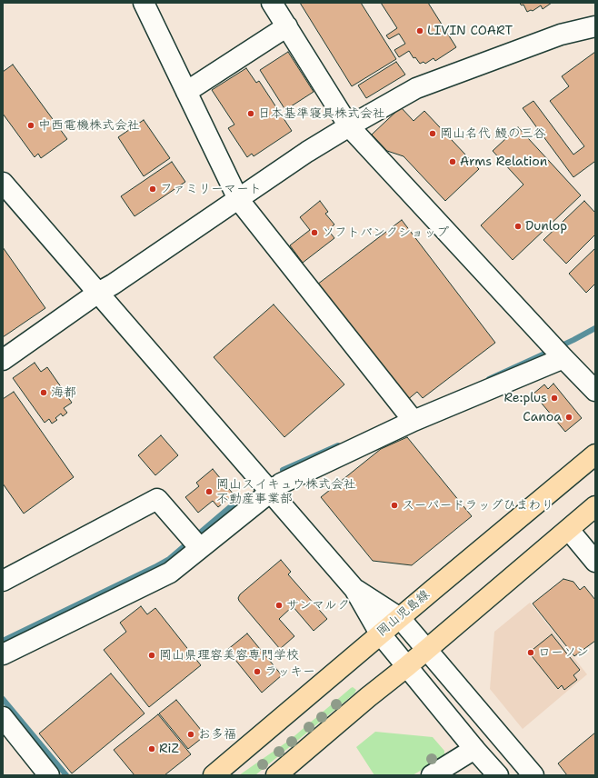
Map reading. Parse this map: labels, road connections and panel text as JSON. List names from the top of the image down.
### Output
{
  "streets": {
    "main road": ["岡山児島線"]
  },
  "places": [
    "LIVIN COART",
    "日本基準寝具株式会社",
    "中西電機株式会社",
    "岡山名代 鰻の三谷",
    "Arms Relation",
    "ファミリーマート",
    "Dunlop",
    "ソフトバンクショップ",
    "海都",
    "Re:plus",
    "Canoa",
    "岡山スイキュウ株式会社 不動産事業部",
    "スーパードラッグひまわり",
    "サンマルク",
    "ローソン",
    "岡山県理容美容専門学校",
    "ラッキー",
    "お多福",
    "RiZ"
  ]
}
